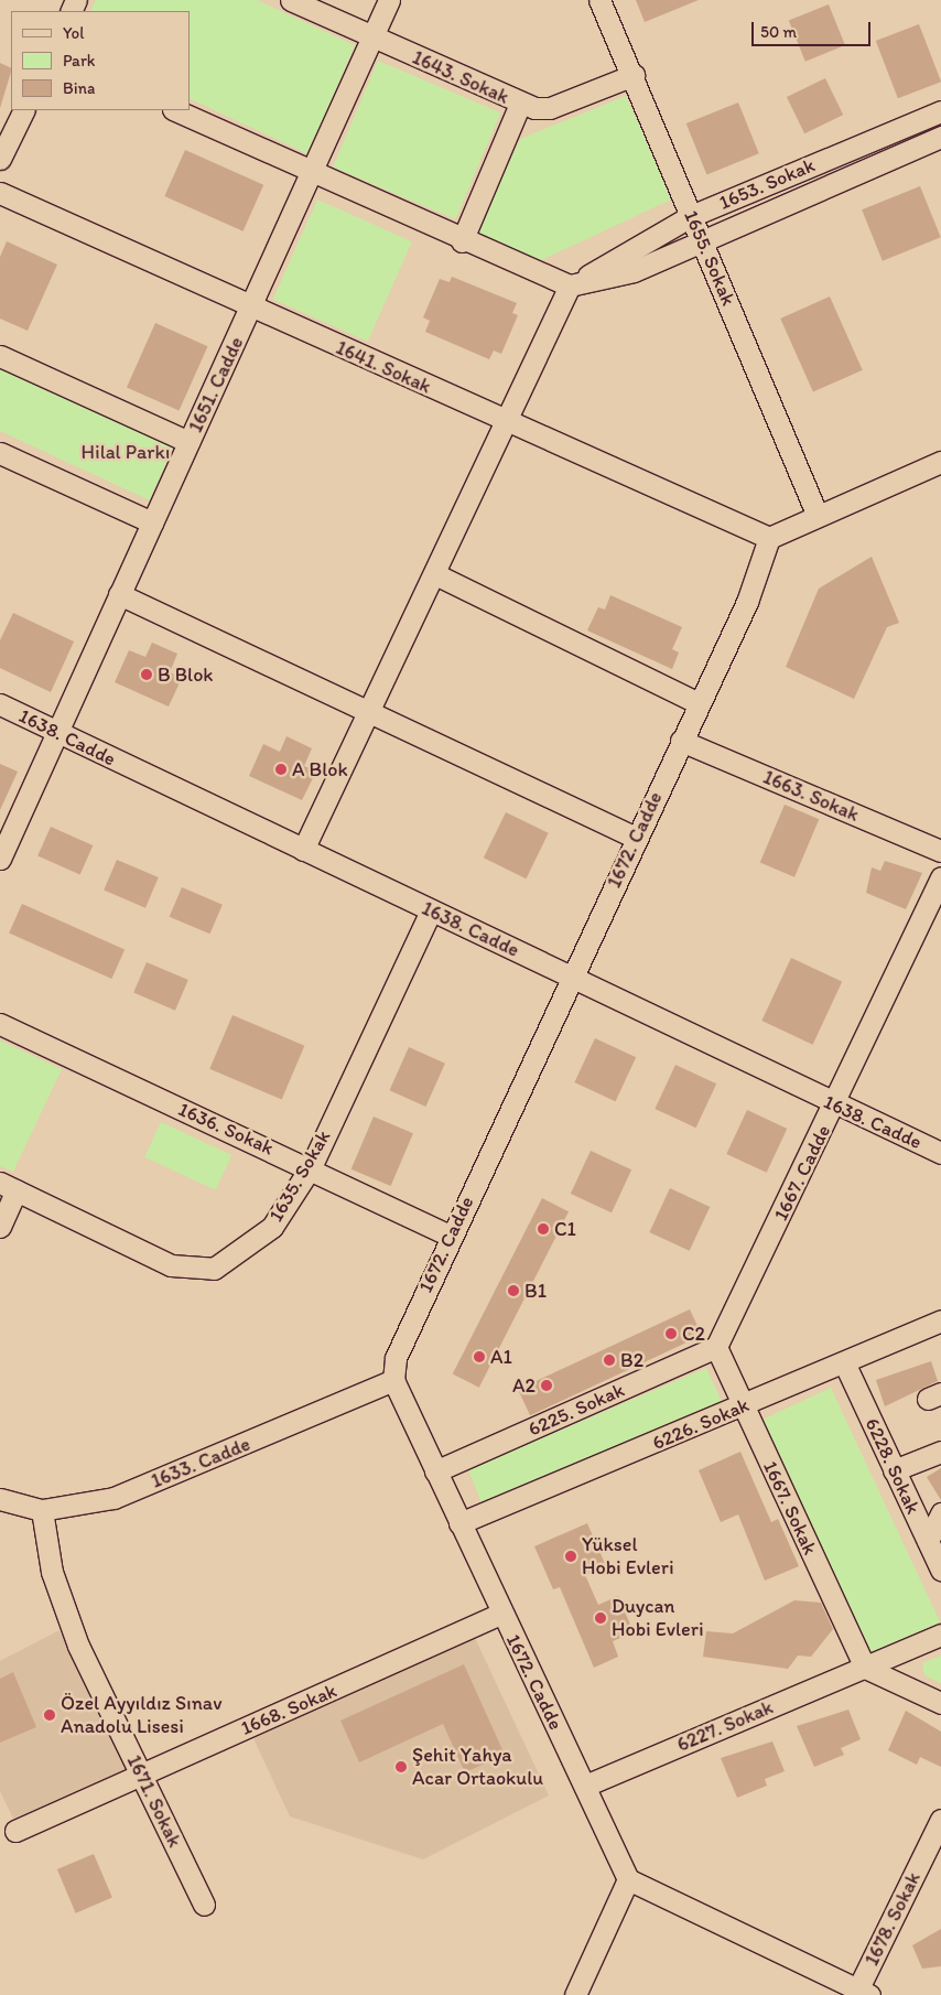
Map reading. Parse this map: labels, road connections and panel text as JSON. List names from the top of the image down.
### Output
{
  "streets": {
    "street": [
      "1643. Sokak",
      "1653. Sokak",
      "1655. Sokak",
      "1641. Sokak",
      "1651. Cadde",
      "1638. Cadde",
      "1663. Sokak",
      "1672. Cadde",
      "1636. Sokak",
      "1667. Cadde",
      "1635. Sokak",
      "6225. Sokak",
      "6226. Sokak",
      "1633. Cadde",
      "6228. Sokak",
      "1667. Sokak",
      "1668. Sokak",
      "6227. Sokak",
      "1671. Sokak",
      "1678. Sokak"
    ]
  },
  "crossings": [
    ["1643. Sokak", "1655. Sokak"],
    ["1643. Sokak", "1651. Cadde"],
    ["1653. Sokak", "1655. Sokak"],
    ["1641. Sokak", "1651. Cadde"],
    ["1641. Sokak", "1672. Cadde"],
    ["1651. Cadde", "1638. Cadde"],
    ["1638. Cadde", "1672. Cadde"],
    ["1638. Cadde", "1667. Cadde"],
    ["1638. Cadde", "1635. Sokak"],
    ["1663. Sokak", "1672. Cadde"],
    ["1672. Cadde", "1636. Sokak"],
    ["1672. Cadde", "6225. Sokak"],
    ["1672. Cadde", "6226. Sokak"],
    ["1672. Cadde", "1633. Cadde"],
    ["1672. Cadde", "1668. Sokak"],
    ["1672. Cadde", "6227. Sokak"],
    ["1636. Sokak", "1635. Sokak"],
    ["1667. Cadde", "6225. Sokak"],
    ["1667. Cadde", "1667. Sokak"],
    ["6225. Sokak", "1667. Sokak"],
    ["6226. Sokak", "6228. Sokak"],
    ["6226. Sokak", "1667. Sokak"],
    ["1633. Cadde", "1671. Sokak"],
    ["1667. Sokak", "6227. Sokak"],
    ["1668. Sokak", "1671. Sokak"]
  ],
  "parks": ["Hilal Parkı"],
  "places": [
    "B Blok",
    "A Blok",
    "C1",
    "B1",
    "C2",
    "A1",
    "B2",
    "A2",
    "Yüksel Hobi Evleri",
    "Duycan Hobi Evleri",
    "Özel Ayyıldız Sınav Anadolu Lisesi",
    "Şehit Yahya Acar Ortaokulu"
  ],
  "legend": ["Yol", "Park", "Bina"],
  "scale_bar": "50 m"
}
